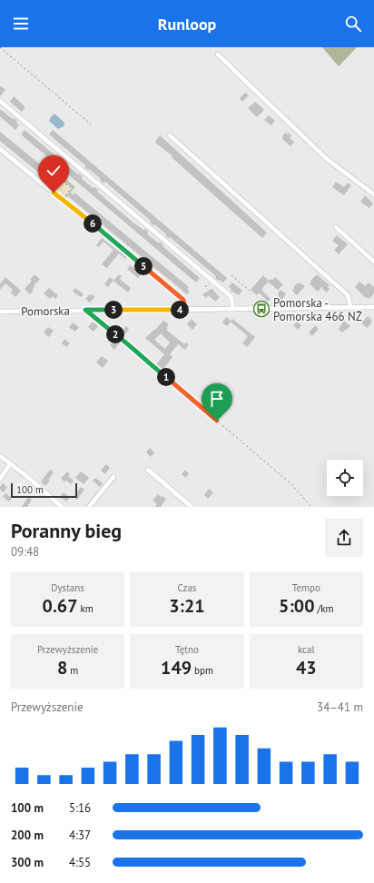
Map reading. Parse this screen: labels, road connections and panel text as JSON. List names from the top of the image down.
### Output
{
  "streets": {
    "street": ["Pomorska"]
  },
  "places": {
    "bus stop": ["Pomorska - Pomorska 466 NŻ"]
  },
  "scale_bar": "100 m",
  "page": {
    "header": "Runloop",
    "pins": [
      "6",
      "5",
      "3",
      "4",
      "2",
      "1"
    ],
    "scale": "100 m",
    "heading": ["Poranny bieg", "09:48"],
    "stats": [
      ["Dystans", "0.67 km"],
      ["Czas", "3:21"],
      ["Tempo", "5:00 /km"],
      ["Przewyższenie", "8 m"],
      ["Tętno", "149 bpm"],
      ["kcal", "43"]
    ],
    "chart": ["Przewyższenie", "34–41 m"],
    "list": [
      {
        "name": "100 m",
        "note": "5:16"
      },
      {
        "name": "200 m",
        "note": "4:37"
      },
      {
        "name": "300 m",
        "note": "4:55"
      }
    ]
  }
}
